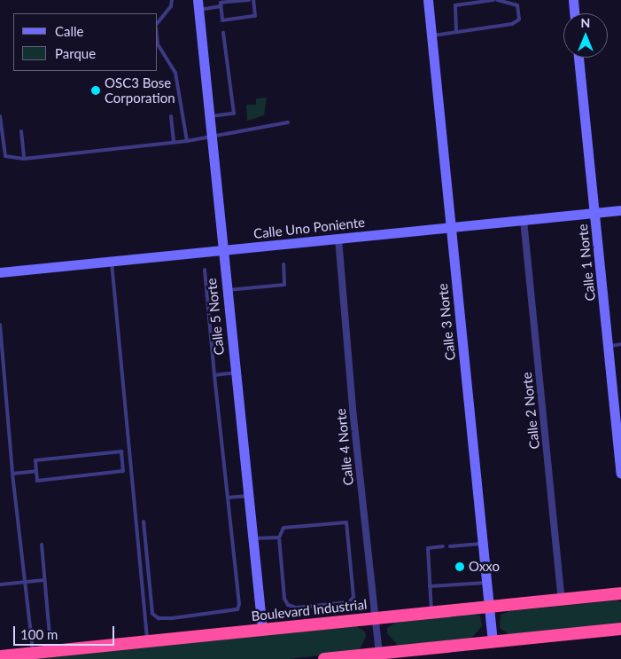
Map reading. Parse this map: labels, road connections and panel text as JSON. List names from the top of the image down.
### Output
{
  "streets": {
    "highway": ["Boulevard Industrial"],
    "street": [
      "Calle Uno Poniente",
      "Calle 1 Norte",
      "Calle 5 Norte",
      "Calle 3 Norte",
      "Calle 2 Norte",
      "Calle 4 Norte"
    ]
  },
  "crossings": [
    ["Calle Uno Poniente", "Calle 1 Norte"],
    ["Calle Uno Poniente", "Calle 5 Norte"],
    ["Calle Uno Poniente", "Calle 3 Norte"],
    ["Calle Uno Poniente", "Calle 2 Norte"],
    ["Calle Uno Poniente", "Calle 4 Norte"],
    ["Calle 5 Norte", "Boulevard Industrial"],
    ["Calle 3 Norte", "Boulevard Industrial"],
    ["Calle 2 Norte", "Boulevard Industrial"],
    ["Calle 4 Norte", "Boulevard Industrial"]
  ],
  "places": ["OSC3 Bose Corporation", "Oxxo"],
  "legend": ["Calle", "Parque"],
  "scale_bar": "100 m",
  "north": "top"
}
